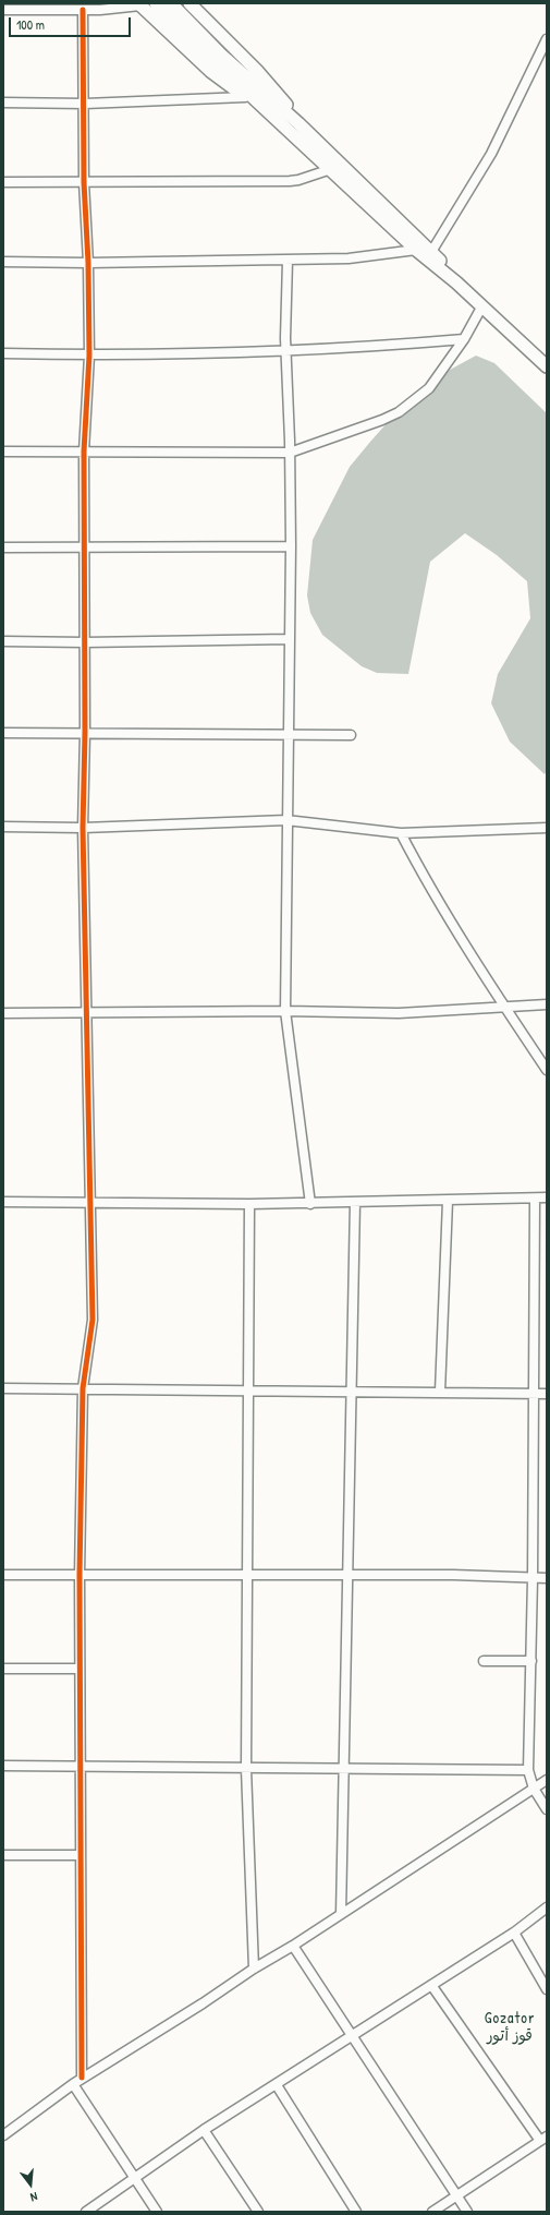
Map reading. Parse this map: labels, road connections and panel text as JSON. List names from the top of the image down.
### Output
{
  "districts": ["Gozator قوز أتور"],
  "scale_bar": "100 m",
  "north": "bottom"
}
